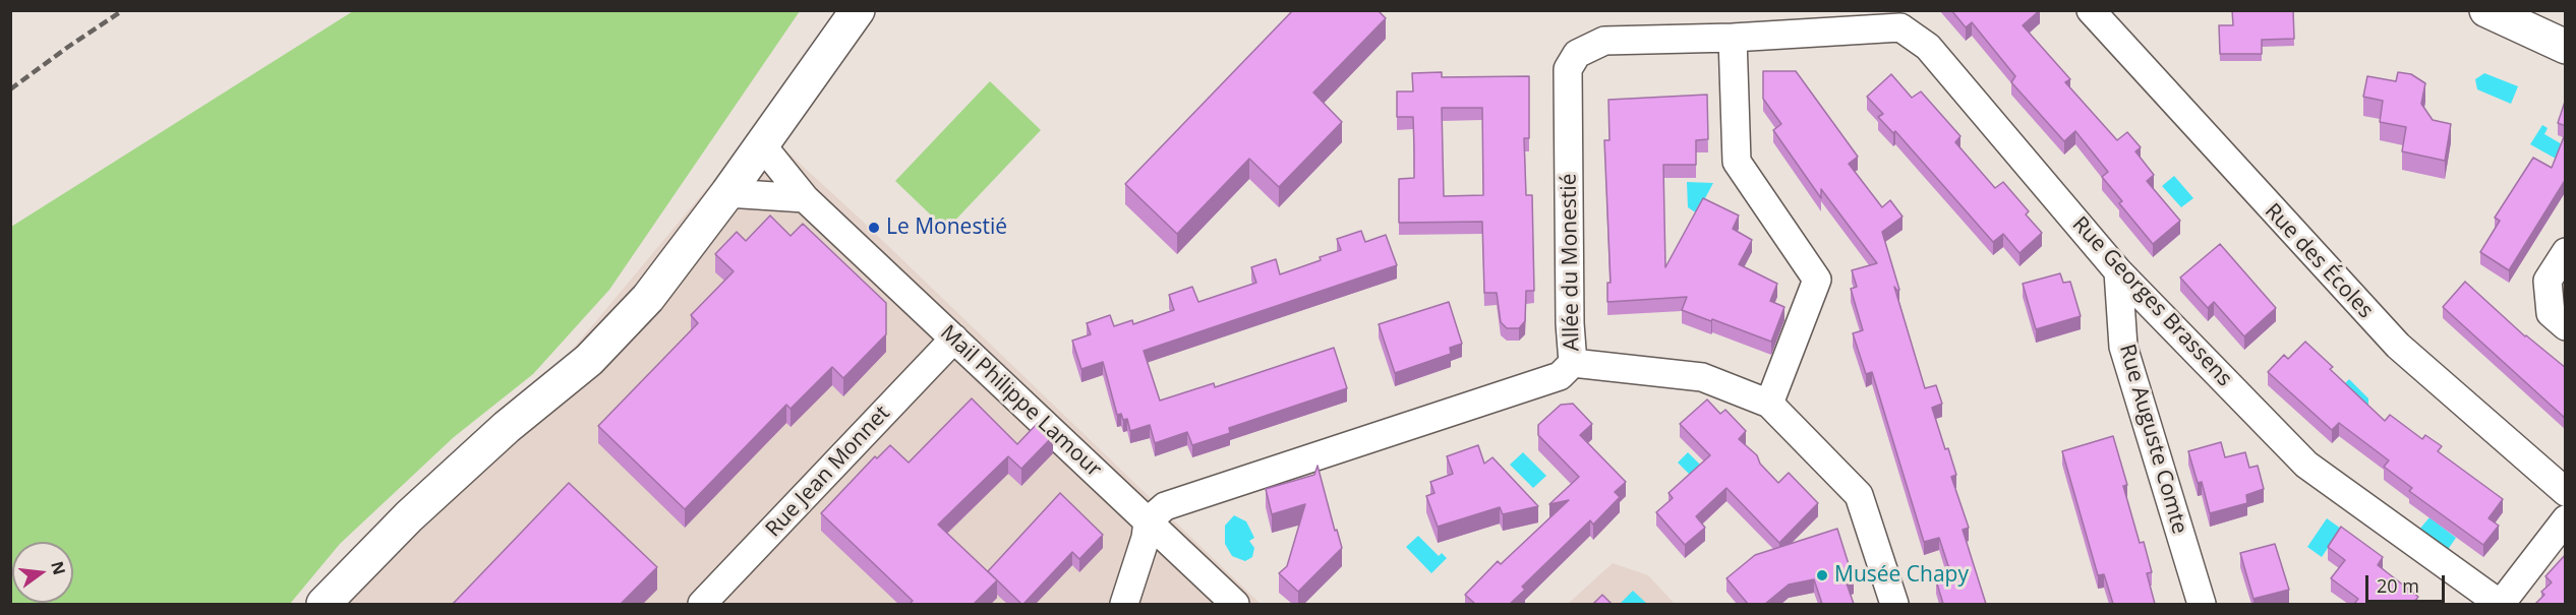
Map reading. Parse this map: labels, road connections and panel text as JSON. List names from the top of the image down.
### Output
{
  "streets": {
    "street": [
      "Rue des Écoles",
      "Allée du Monestié",
      "Rue Georges Brassens",
      "Mail Philippe Lamour",
      "Rue Auguste Comte",
      "Rue Jean Monnet"
    ]
  },
  "crossings": [
    ["Allée du Monestié", "Rue Georges Brassens"],
    ["Allée du Monestié", "Mail Philippe Lamour"],
    ["Rue Georges Brassens", "Rue Auguste Comte"],
    ["Mail Philippe Lamour", "Rue Jean Monnet"]
  ],
  "places": ["Le Monestié", "Musée Chapy"],
  "scale_bar": "20 m",
  "north": "right"
}
